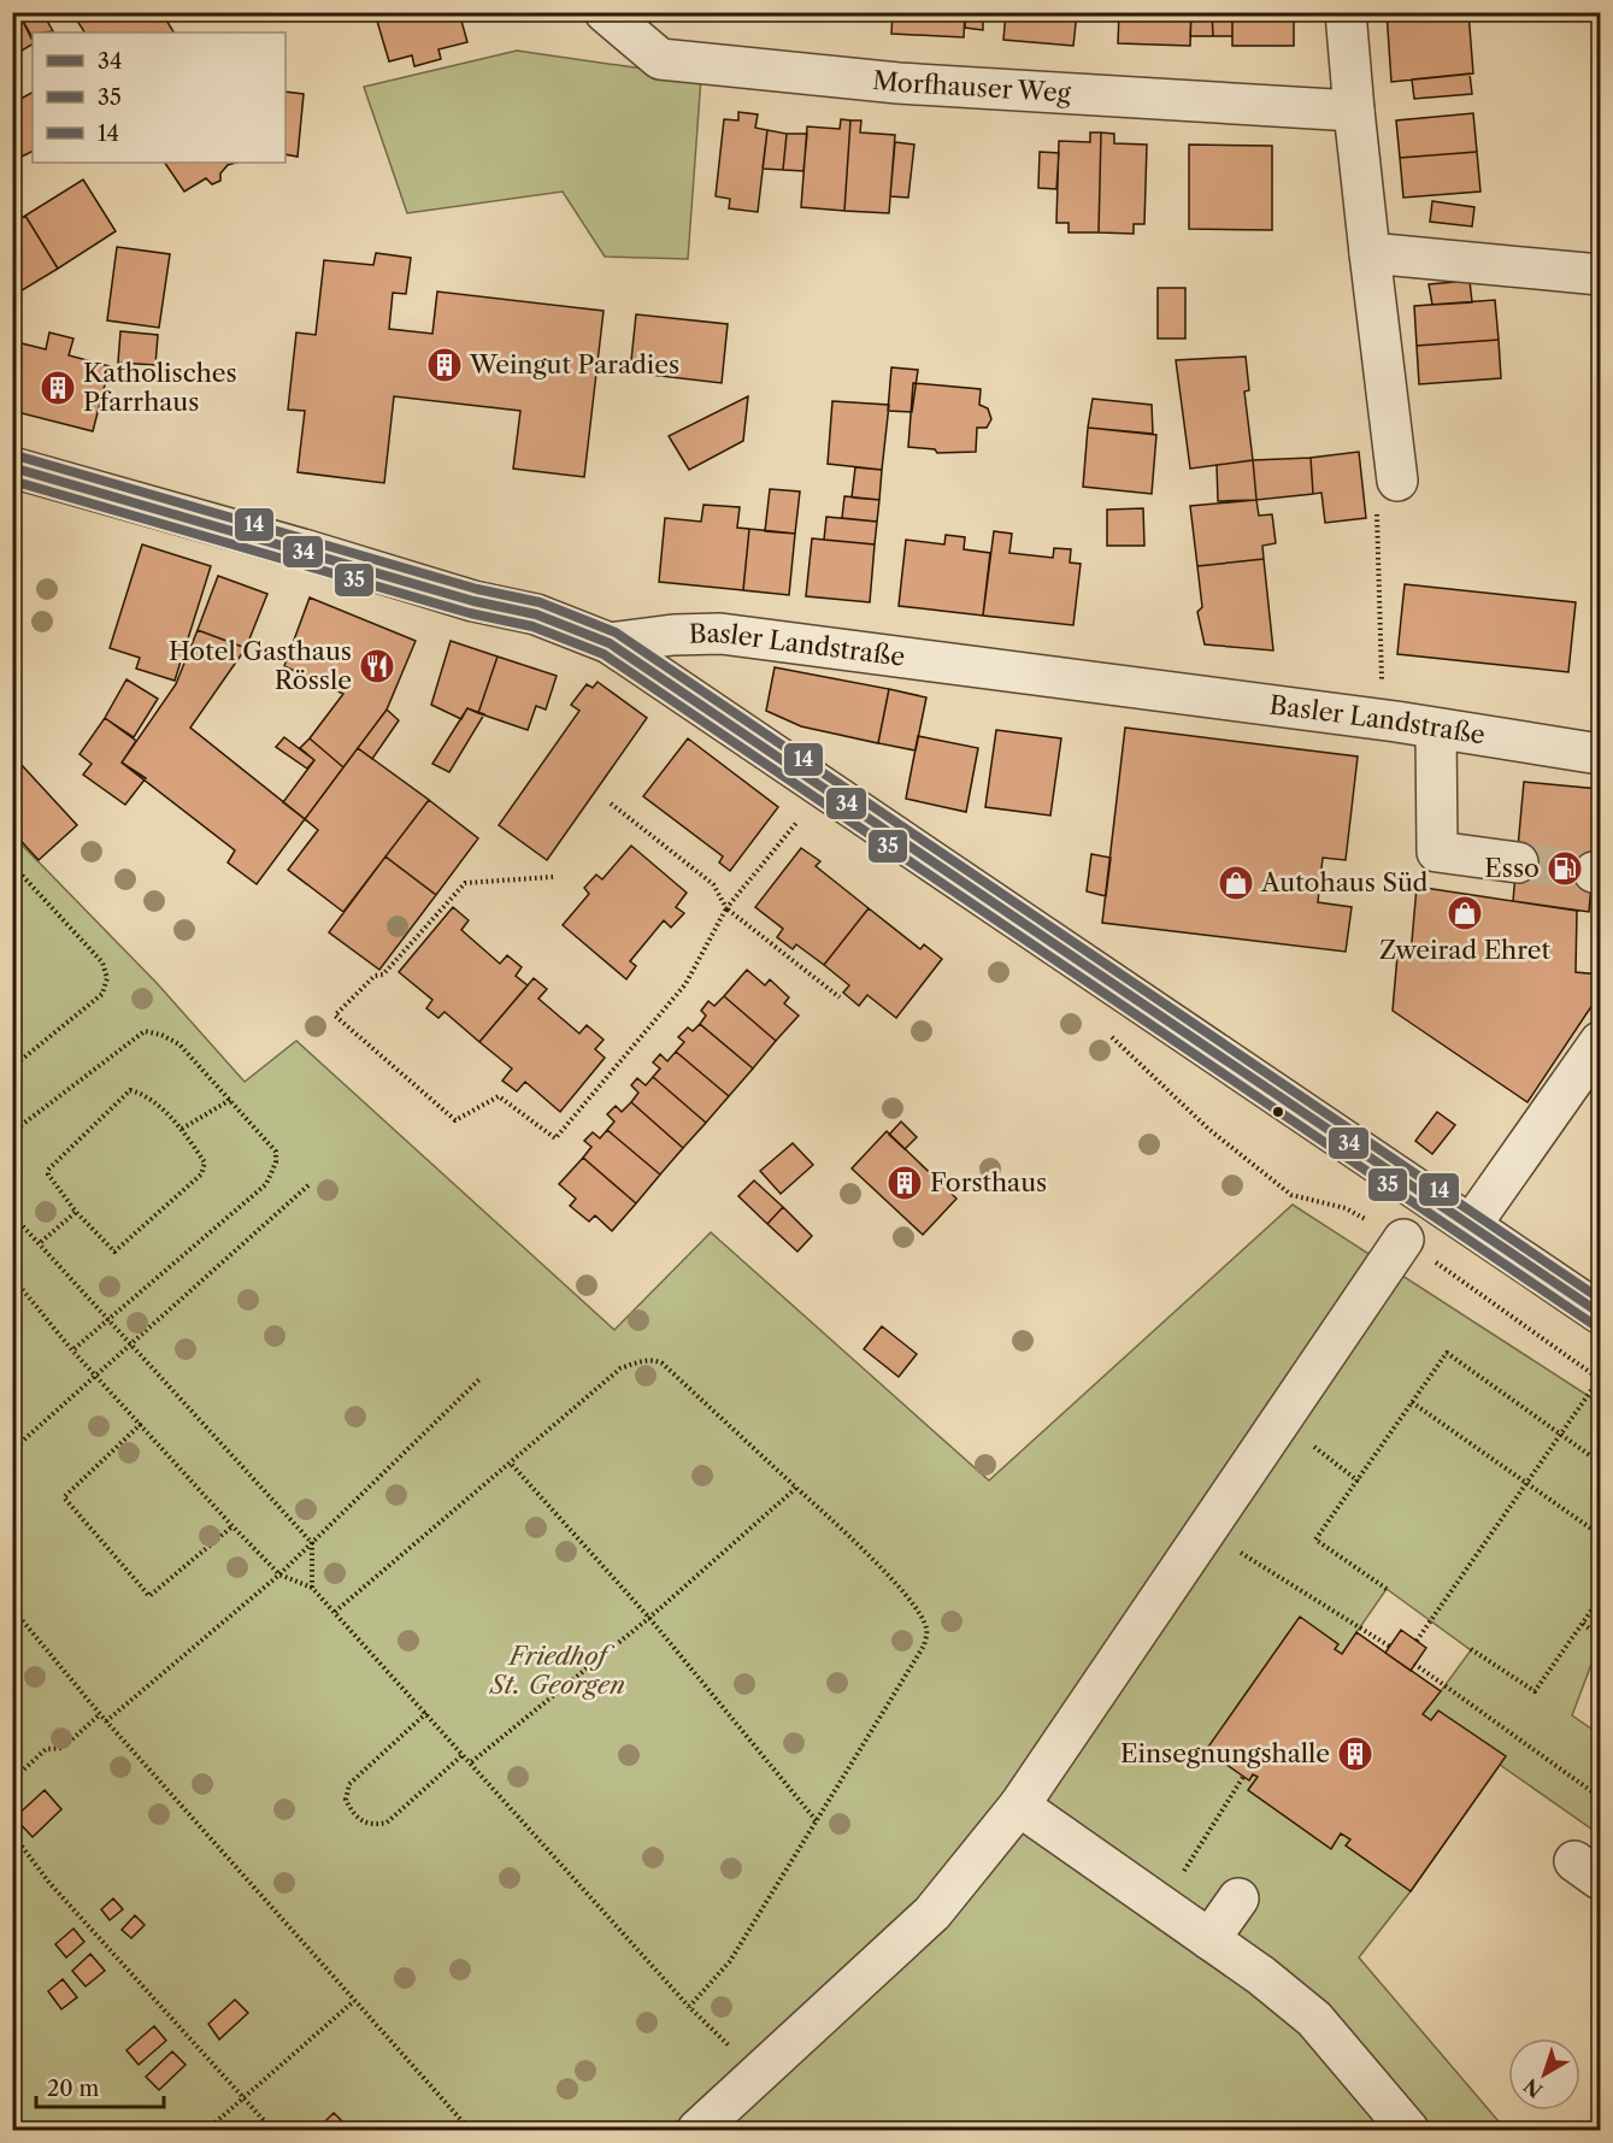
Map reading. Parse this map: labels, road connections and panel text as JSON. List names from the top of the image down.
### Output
{
  "streets": {
    "street": ["Morfhauser Weg", "Basler Landstraße"]
  },
  "parks": ["Friedhof St. Georgen"],
  "places": {
    "building": [
      "Weingut Paradies",
      "Katholisches Pfarrhaus",
      "Forsthaus",
      "Einsegnungshalle"
    ],
    "restaurant": ["Hotel Gasthaus Rössle"],
    "fuel station": ["Esso"],
    "shop": ["Autohaus Süd", "Zweirad Ehret"]
  },
  "lines": ["transit line 14", "transit line 34", "transit line 35"],
  "legend": ["34", "35", "14"],
  "scale_bar": "20 m",
  "north": "bottom left"
}
